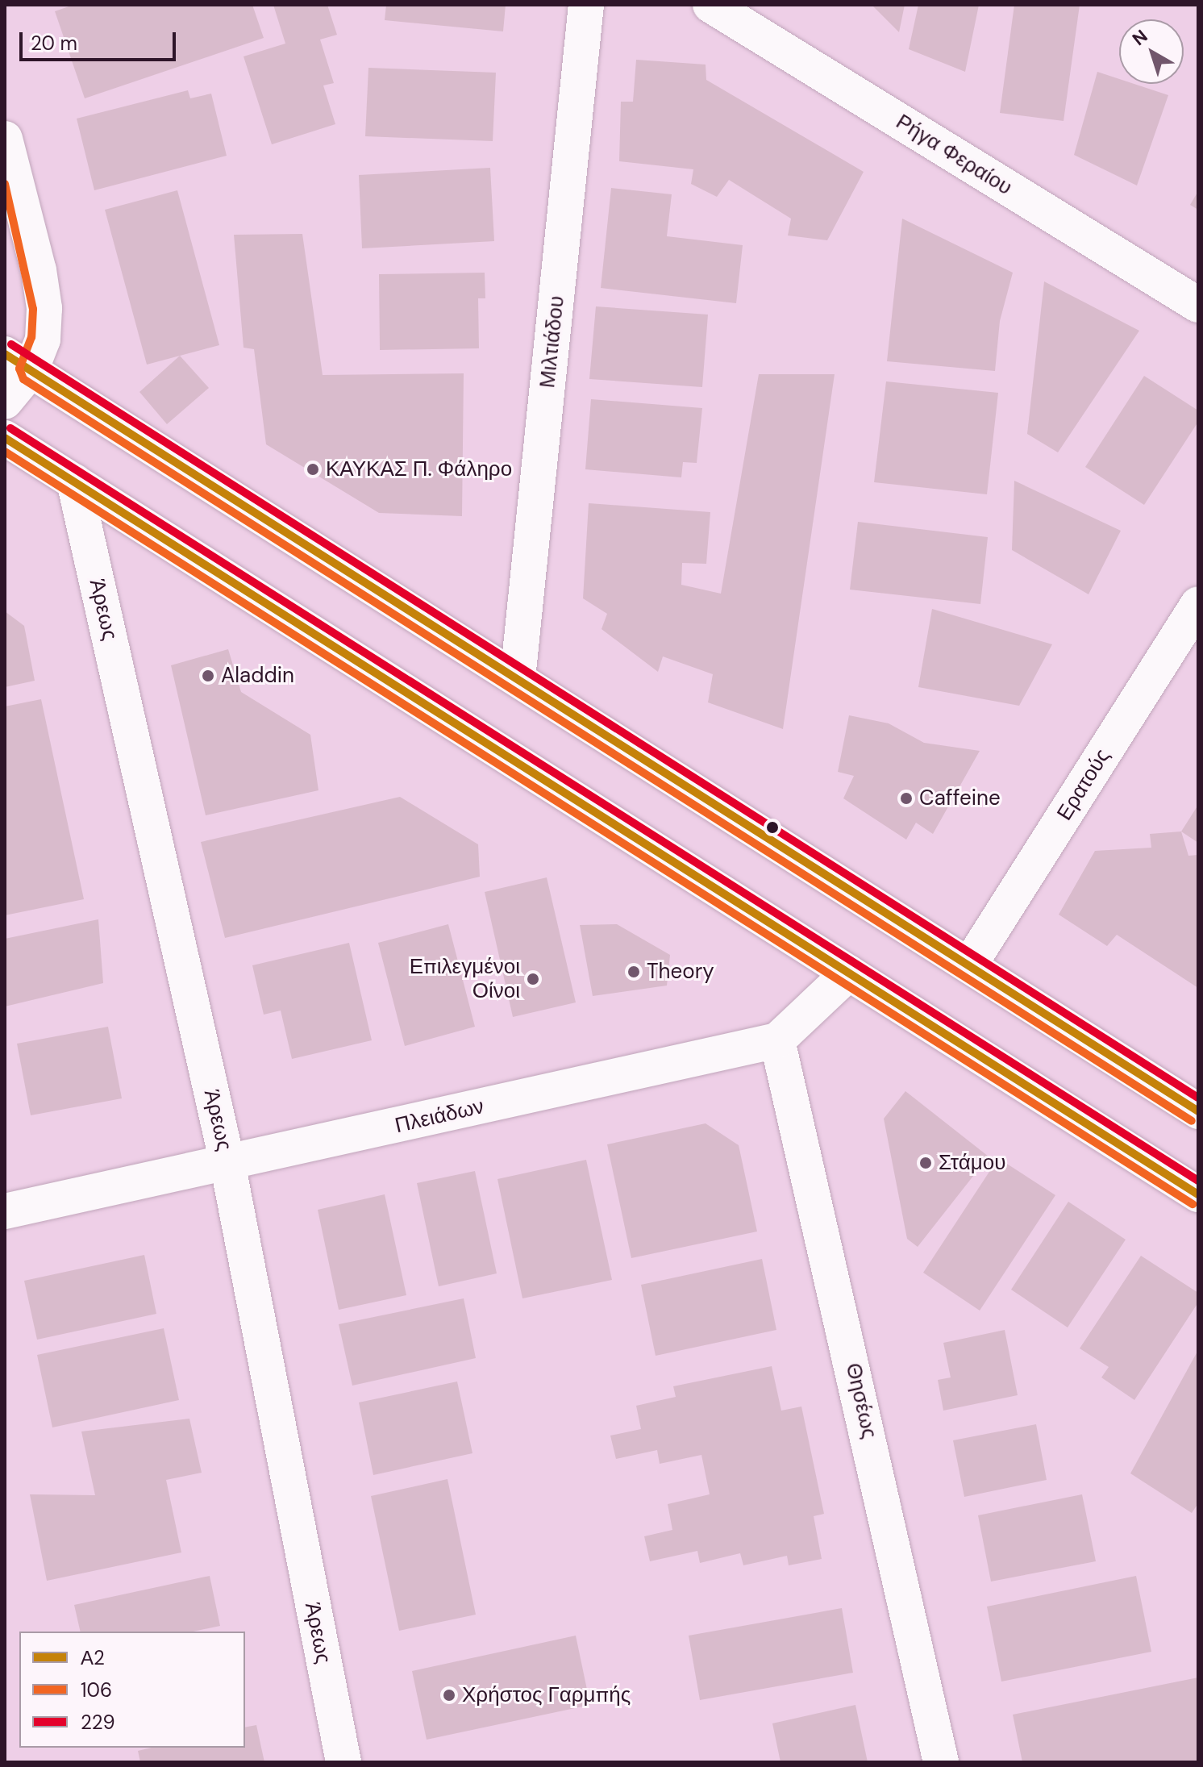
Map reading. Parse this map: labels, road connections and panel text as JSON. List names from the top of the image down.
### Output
{
  "streets": {
    "street": [
      "Ρήγα Φεραίου",
      "Μιλτιάδου",
      "Άρεως",
      "Ερατούς",
      "Πλειάδων",
      "Θησέως"
    ]
  },
  "crossings": [
    ["Άρεως", "Πλειάδων"],
    ["Πλειάδων", "Θησέως"]
  ],
  "places": [
    "ΚΑΥΚΑΣ Π. Φάληρο",
    "Aladdin",
    "Caffeine",
    "Theory",
    "Επιλεγμένοι Οίνοι",
    "Στάμου",
    "Χρήστος Γαρμπής"
  ],
  "lines": ["transit line 106", "transit line 229", "transit line Α2"],
  "legend": ["Α2", "106", "229"],
  "scale_bar": "20 m",
  "north": "top left"
}
